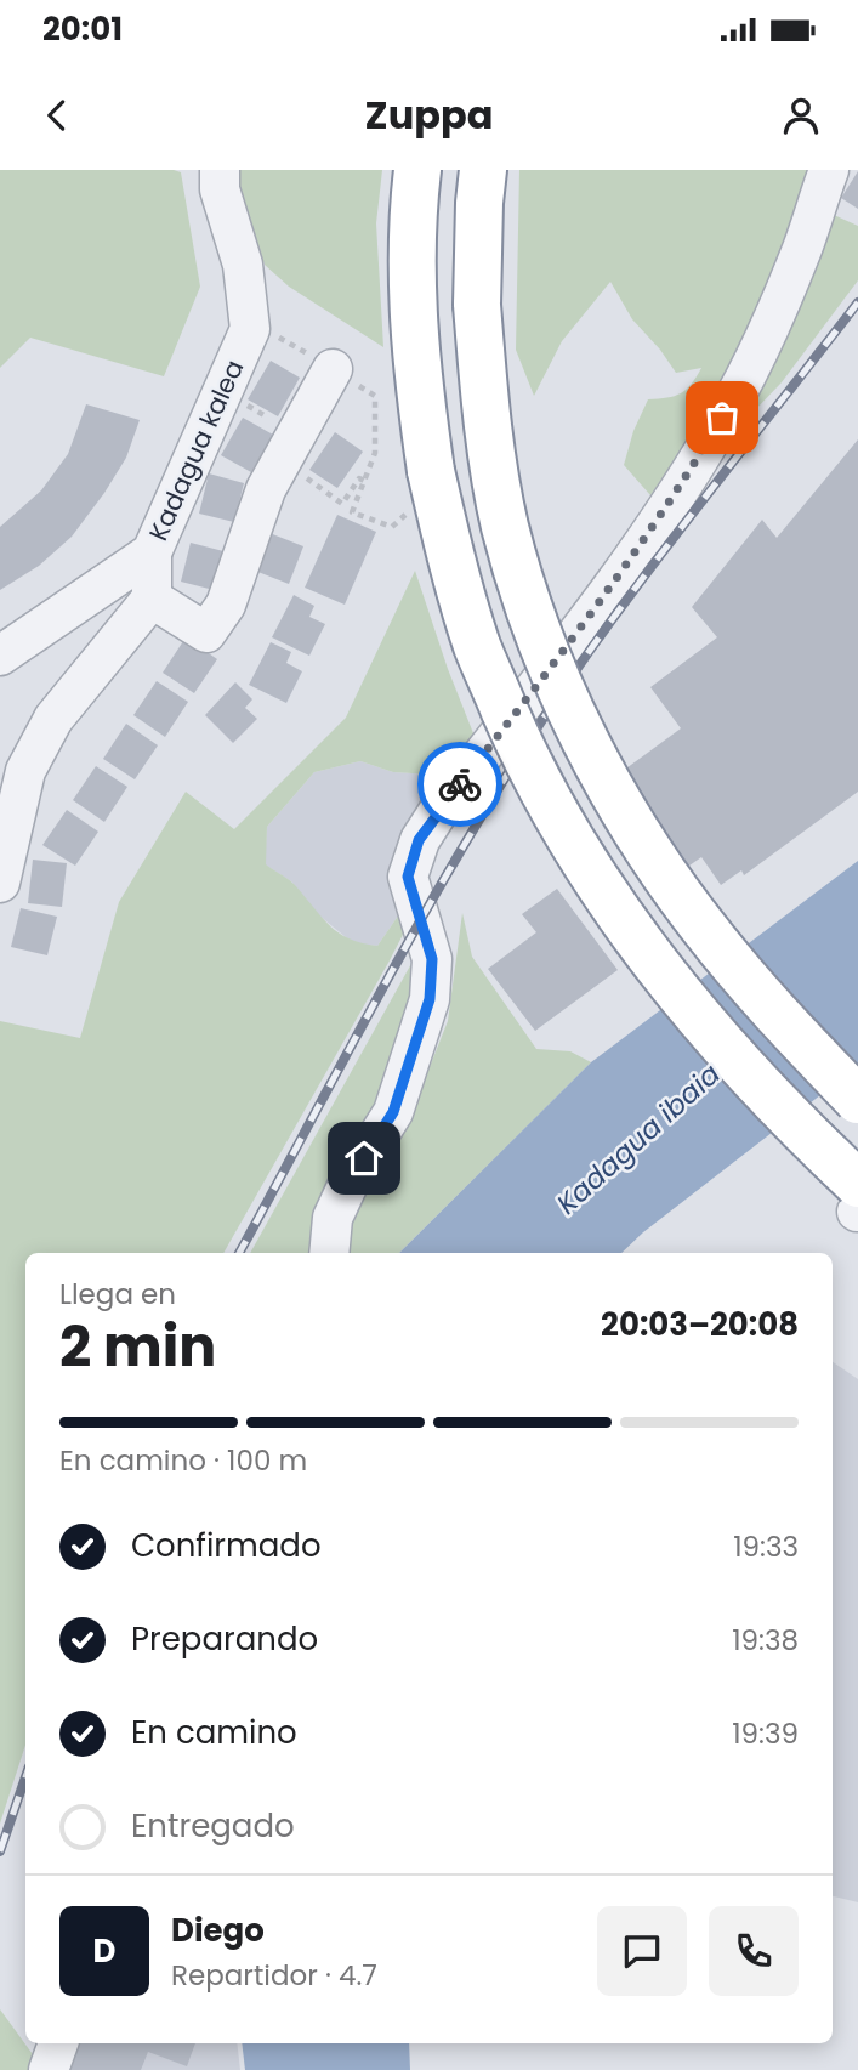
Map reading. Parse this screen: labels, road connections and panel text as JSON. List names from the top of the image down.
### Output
{
  "streets": {
    "street": ["Kadagua kalea"]
  },
  "water": ["Kadagua ibaia"],
  "page": {
    "status": "20:01",
    "header": "Zuppa",
    "heading": ["2 min", "Llega en", "20:03–20:08"],
    "panel": ["Diego", "Repartidor · 4.7"],
    "bar": "En camino · 100 m",
    "list": [
      ["Confirmado", "19:33"],
      ["Preparando", "19:38"],
      ["En camino", "19:39"],
      "Entregado"
    ],
    "round": "D"
  }
}
